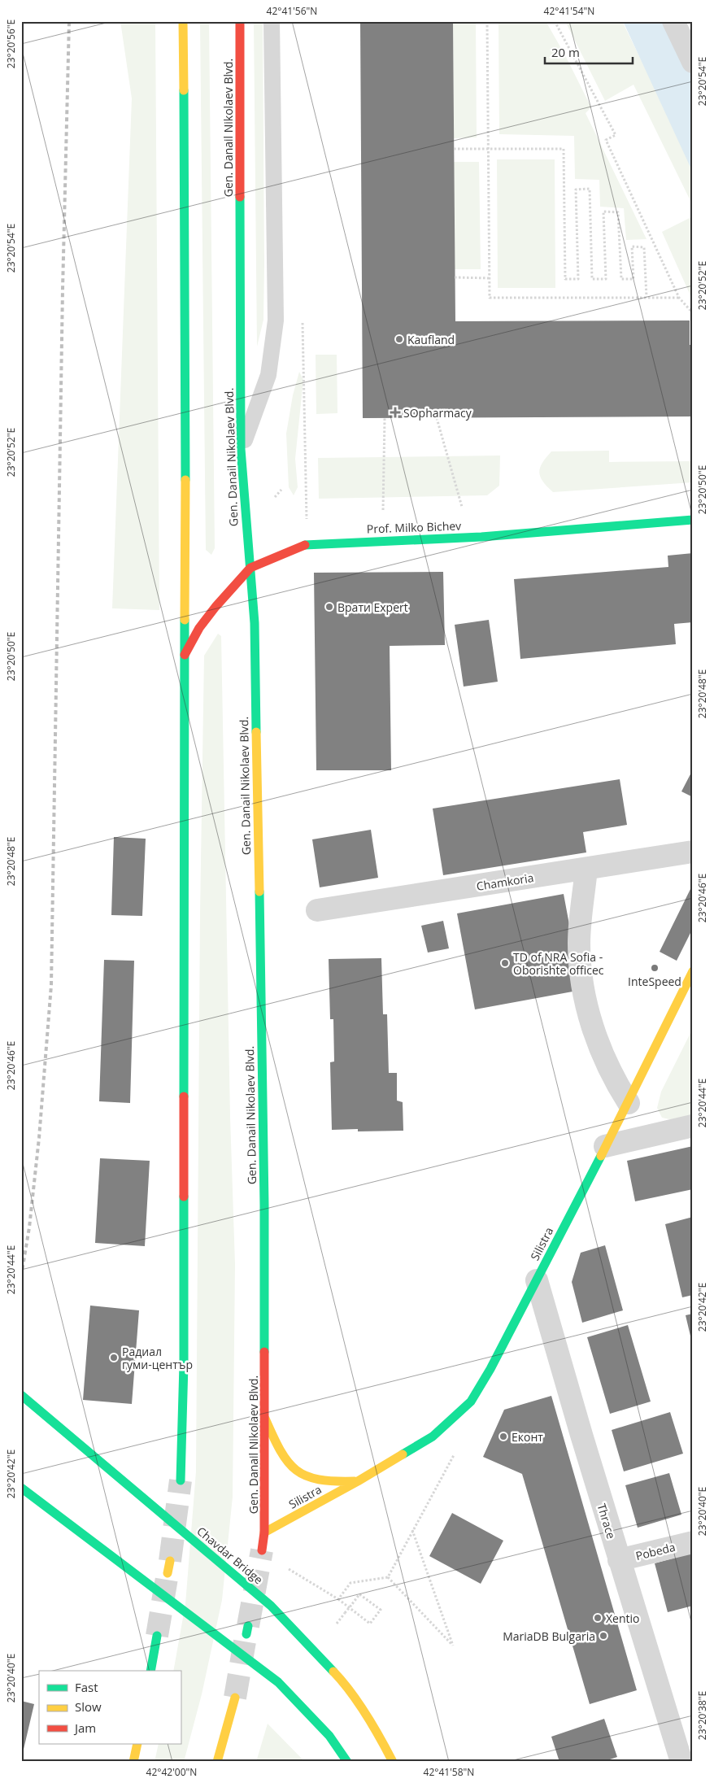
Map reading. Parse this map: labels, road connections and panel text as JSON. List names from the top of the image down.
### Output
{
  "streets": {
    "main road": [
      "Gen. Danail Nikolaev Blvd.",
      "Prof. Milko Bichev",
      "Silistra",
      "Chavdar Bridge"
    ],
    "street": ["Chamkoria", "Thrace", "Pobeda"]
  },
  "crossings": [
    ["Gen. Danail Nikolaev Blvd.", "Prof. Milko Bichev"],
    ["Gen. Danail Nikolaev Blvd.", "Silistra"],
    ["Silistra", "Thrace"],
    ["Thrace", "Pobeda"]
  ],
  "places": {
    "other": [
      "Kaufland",
      "Врати Expert",
      "TD of NRA Sofia - Oborishte officec",
      "InteSpeed",
      "Радиал гуми-център",
      "Еконт",
      "Xentio",
      "MariaDB Bulgaria"
    ],
    "health": ["SOpharmacy"]
  },
  "legend": ["Fast", "Slow", "Jam"],
  "scale_bar": "20 m",
  "coordinates": [
    "42°41'56\"N",
    "42°41'54\"N",
    "23°20'56\"E",
    "23°20'54\"E",
    "23°20'52\"E",
    "23°20'50\"E",
    "23°20'48\"E",
    "23°20'46\"E",
    "23°20'44\"E",
    "23°20'42\"E",
    "23°20'40\"E",
    "23°20'38\"E",
    "42°42'00\"N",
    "42°41'58\"N"
  ]
}
